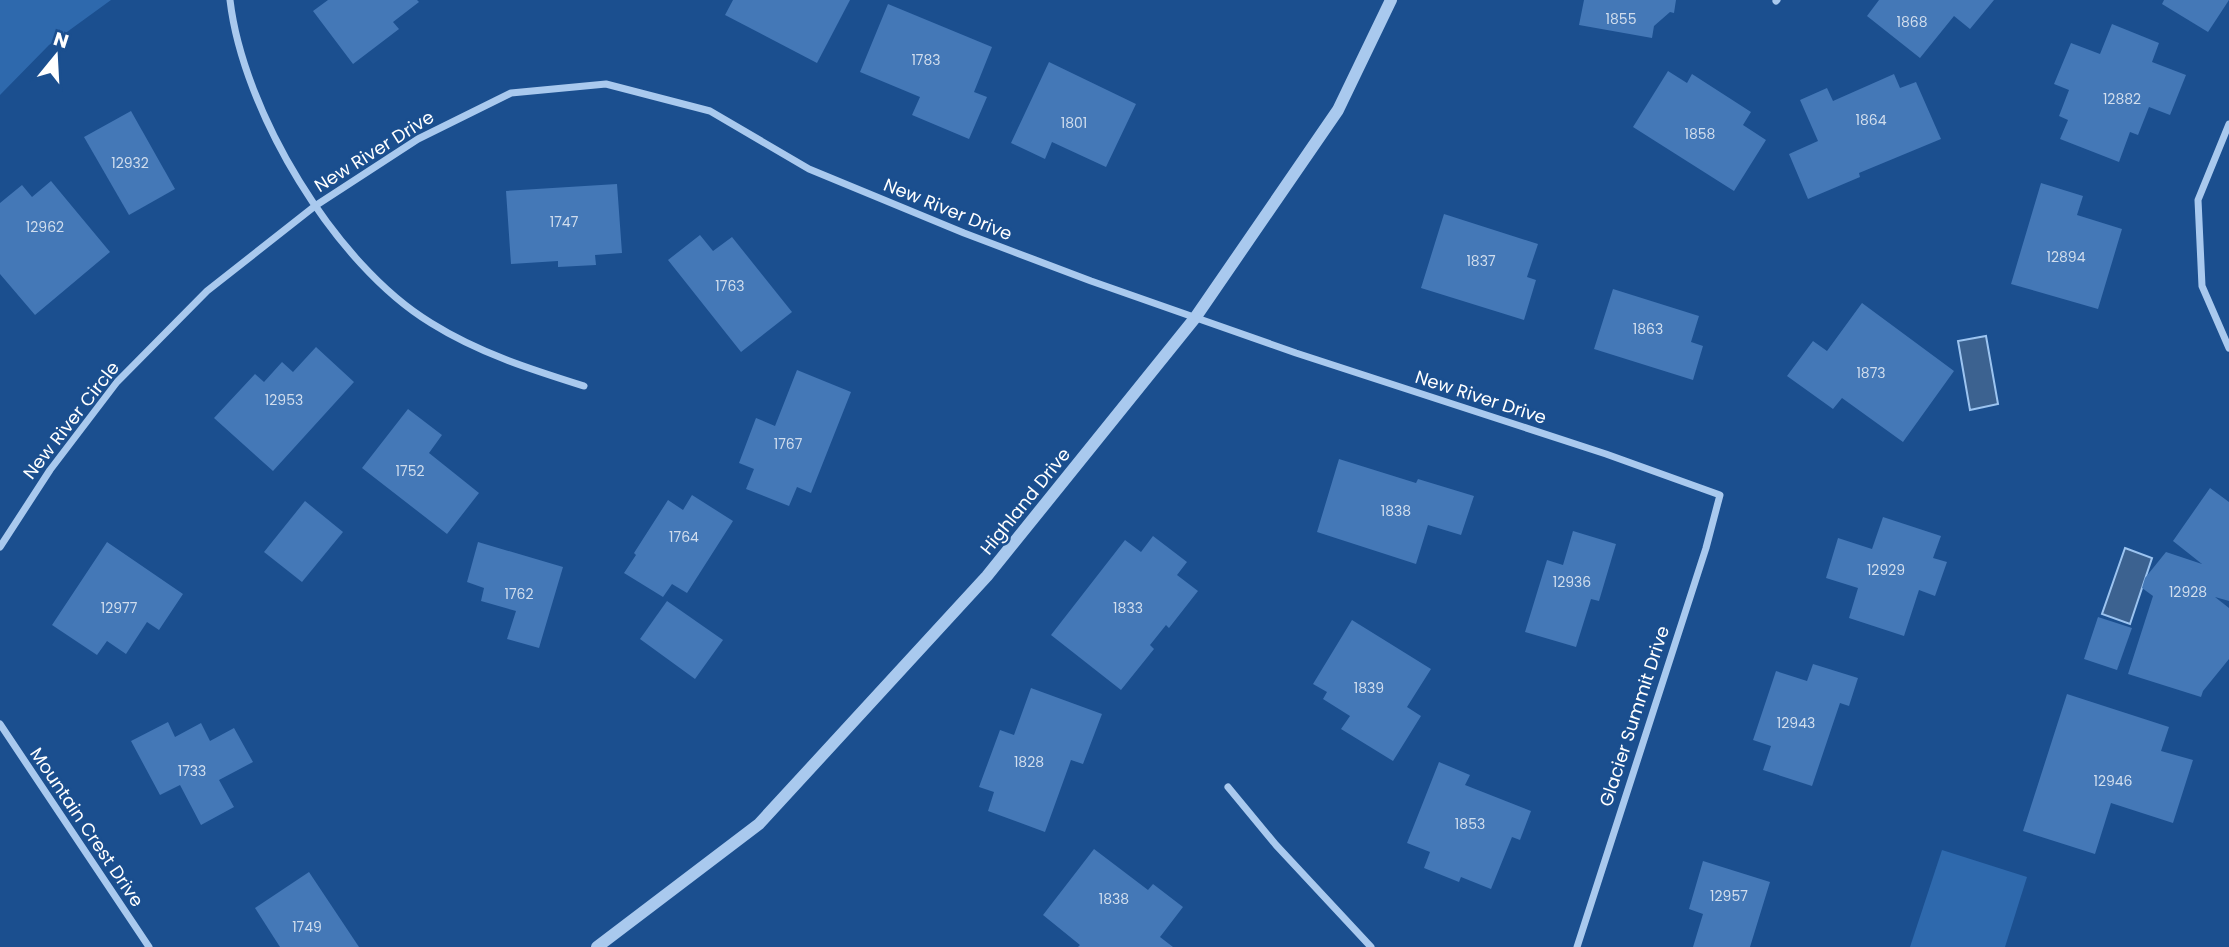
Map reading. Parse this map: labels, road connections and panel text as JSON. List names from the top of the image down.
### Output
{
  "streets": {
    "street": [
      "New River Drive",
      "New River Circle",
      "Highland Drive",
      "Glacier Summit Drive",
      "Mountain Crest Drive"
    ]
  },
  "crossings": [
    ["New River Drive", "New River Circle"],
    ["New River Drive", "Highland Drive"],
    ["New River Drive", "Glacier Summit Drive"]
  ],
  "house_numbers": [
    "1855",
    "1868",
    "1783",
    "12882",
    "1864",
    "1801",
    "1858",
    "12932",
    "1747",
    "12962",
    "12894",
    "1837",
    "1763",
    "1863",
    "1873",
    "12953",
    "1767",
    "1752",
    "1838",
    "1764",
    "12929",
    "12936",
    "12928",
    "1762",
    "12977",
    "1833",
    "1839",
    "12943",
    "1828",
    "1733",
    "12946",
    "1853",
    "12957",
    "1838",
    "1749"
  ],
  "north": "top"
}
